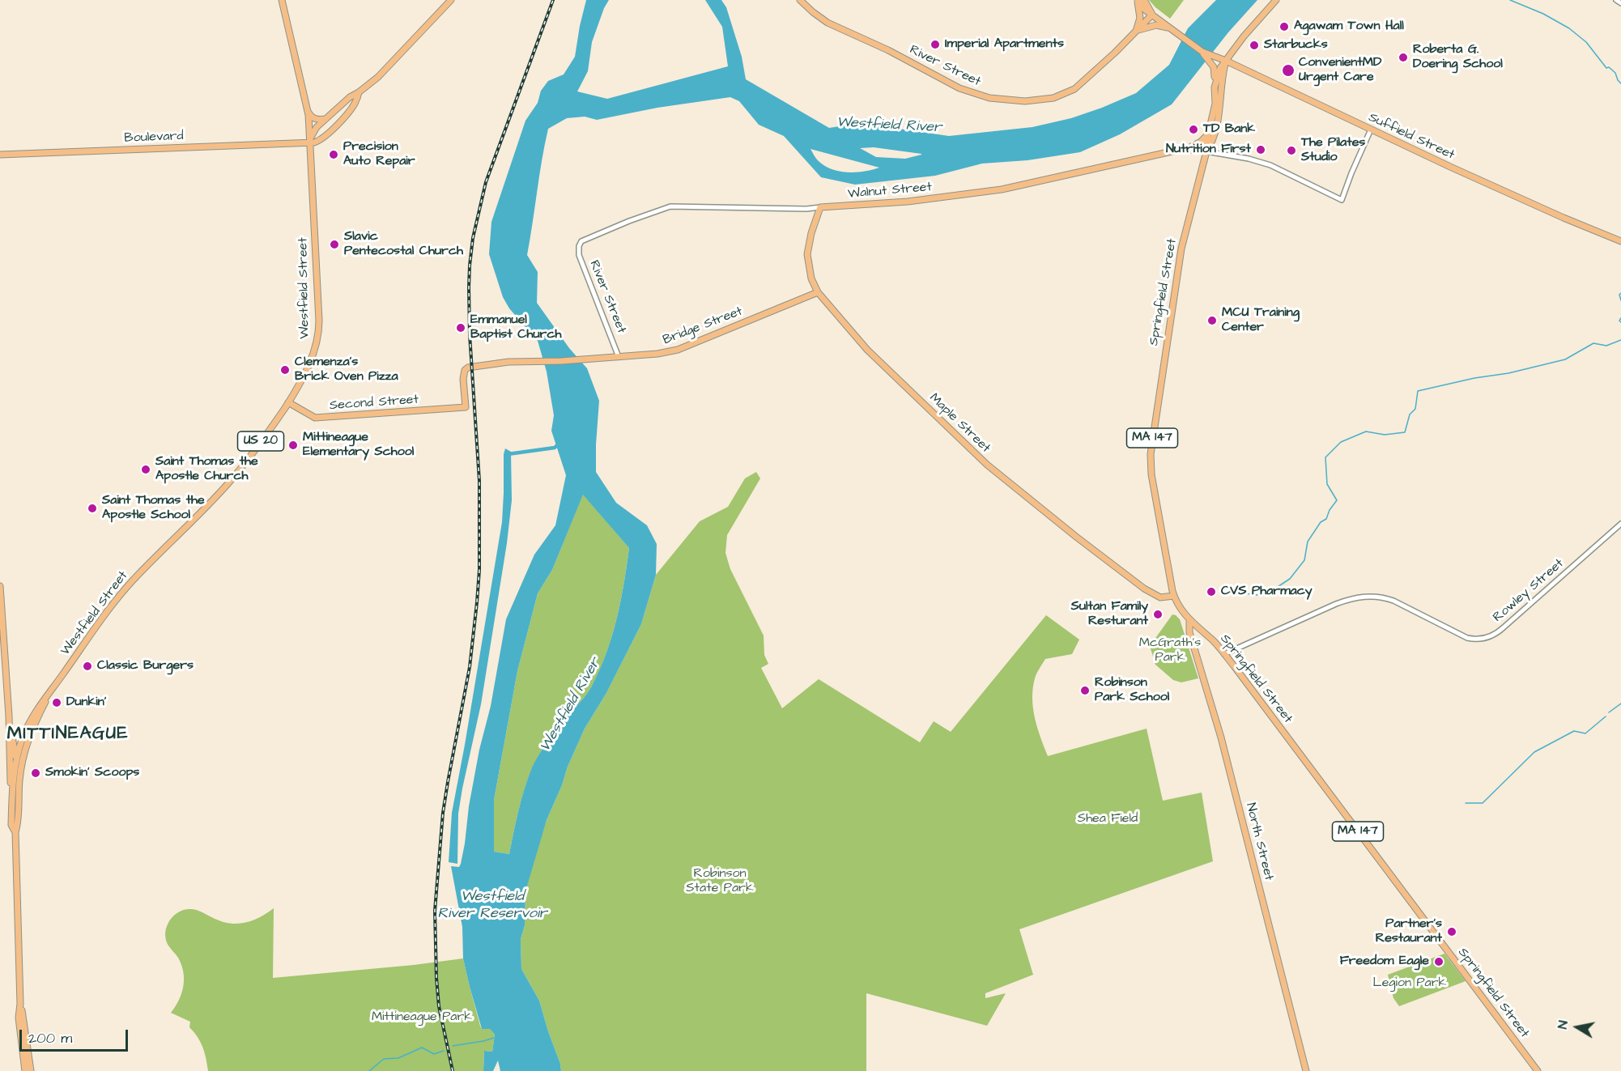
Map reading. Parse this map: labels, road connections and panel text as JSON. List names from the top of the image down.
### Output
{
  "streets": {
    "main road": [
      "River Street",
      "Suffield Street",
      "Boulevard",
      "Walnut Street",
      "Westfield Street",
      "Springfield Street",
      "Bridge Street",
      "Second Street",
      "Maple Street",
      "MA 147",
      "US 20",
      "North Street"
    ],
    "street": ["Rowley Street"]
  },
  "crossings": [
    ["River Street", "Suffield Street"],
    ["River Street", "Walnut Street"],
    ["River Street", "Bridge Street"],
    ["Suffield Street", "Springfield Street"],
    ["Suffield Street", "MA 147"],
    ["Boulevard", "Westfield Street"],
    ["Walnut Street", "Springfield Street"],
    ["Walnut Street", "Maple Street"],
    ["Westfield Street", "Second Street"],
    ["Springfield Street", "Maple Street"],
    ["Springfield Street", "MA 147"],
    ["Springfield Street", "Rowley Street"],
    ["Springfield Street", "North Street"],
    ["Bridge Street", "Second Street"],
    ["Bridge Street", "Maple Street"]
  ],
  "districts": ["MITTINEAGUE"],
  "water": ["Westfield River", "Westfield River Reservoir"],
  "parks": [
    "McGrath's Park",
    "Shea Field",
    "Robinson State Park",
    "Legion Park",
    "Mittineague Park"
  ],
  "places": [
    "Agawam Town Hall",
    "Imperial Apartments",
    "Starbucks",
    "Roberta G. Doering School",
    "ConvenientMD Urgent Care",
    "TD Bank",
    "Nutrition First",
    "The Pilates Studio",
    "Precision Auto Repair",
    "Slavic Pentecostal Church",
    "MCU Training Center",
    "Emmanuel Baptist Church",
    "Clemenza's Brick Oven Pizza",
    "Mittineague Elementary School",
    "Saint Thomas the Apostle Church",
    "Saint Thomas the Apostle School",
    "CVS Pharmacy",
    "Sultan Family Resturant",
    "Classic Burgers",
    "Robinson Park School",
    "Dunkin'",
    "Smokin' Scoops",
    "Partner's Restaurant",
    "Freedom Eagle"
  ],
  "scale_bar": "200 m",
  "north": "left"
}
